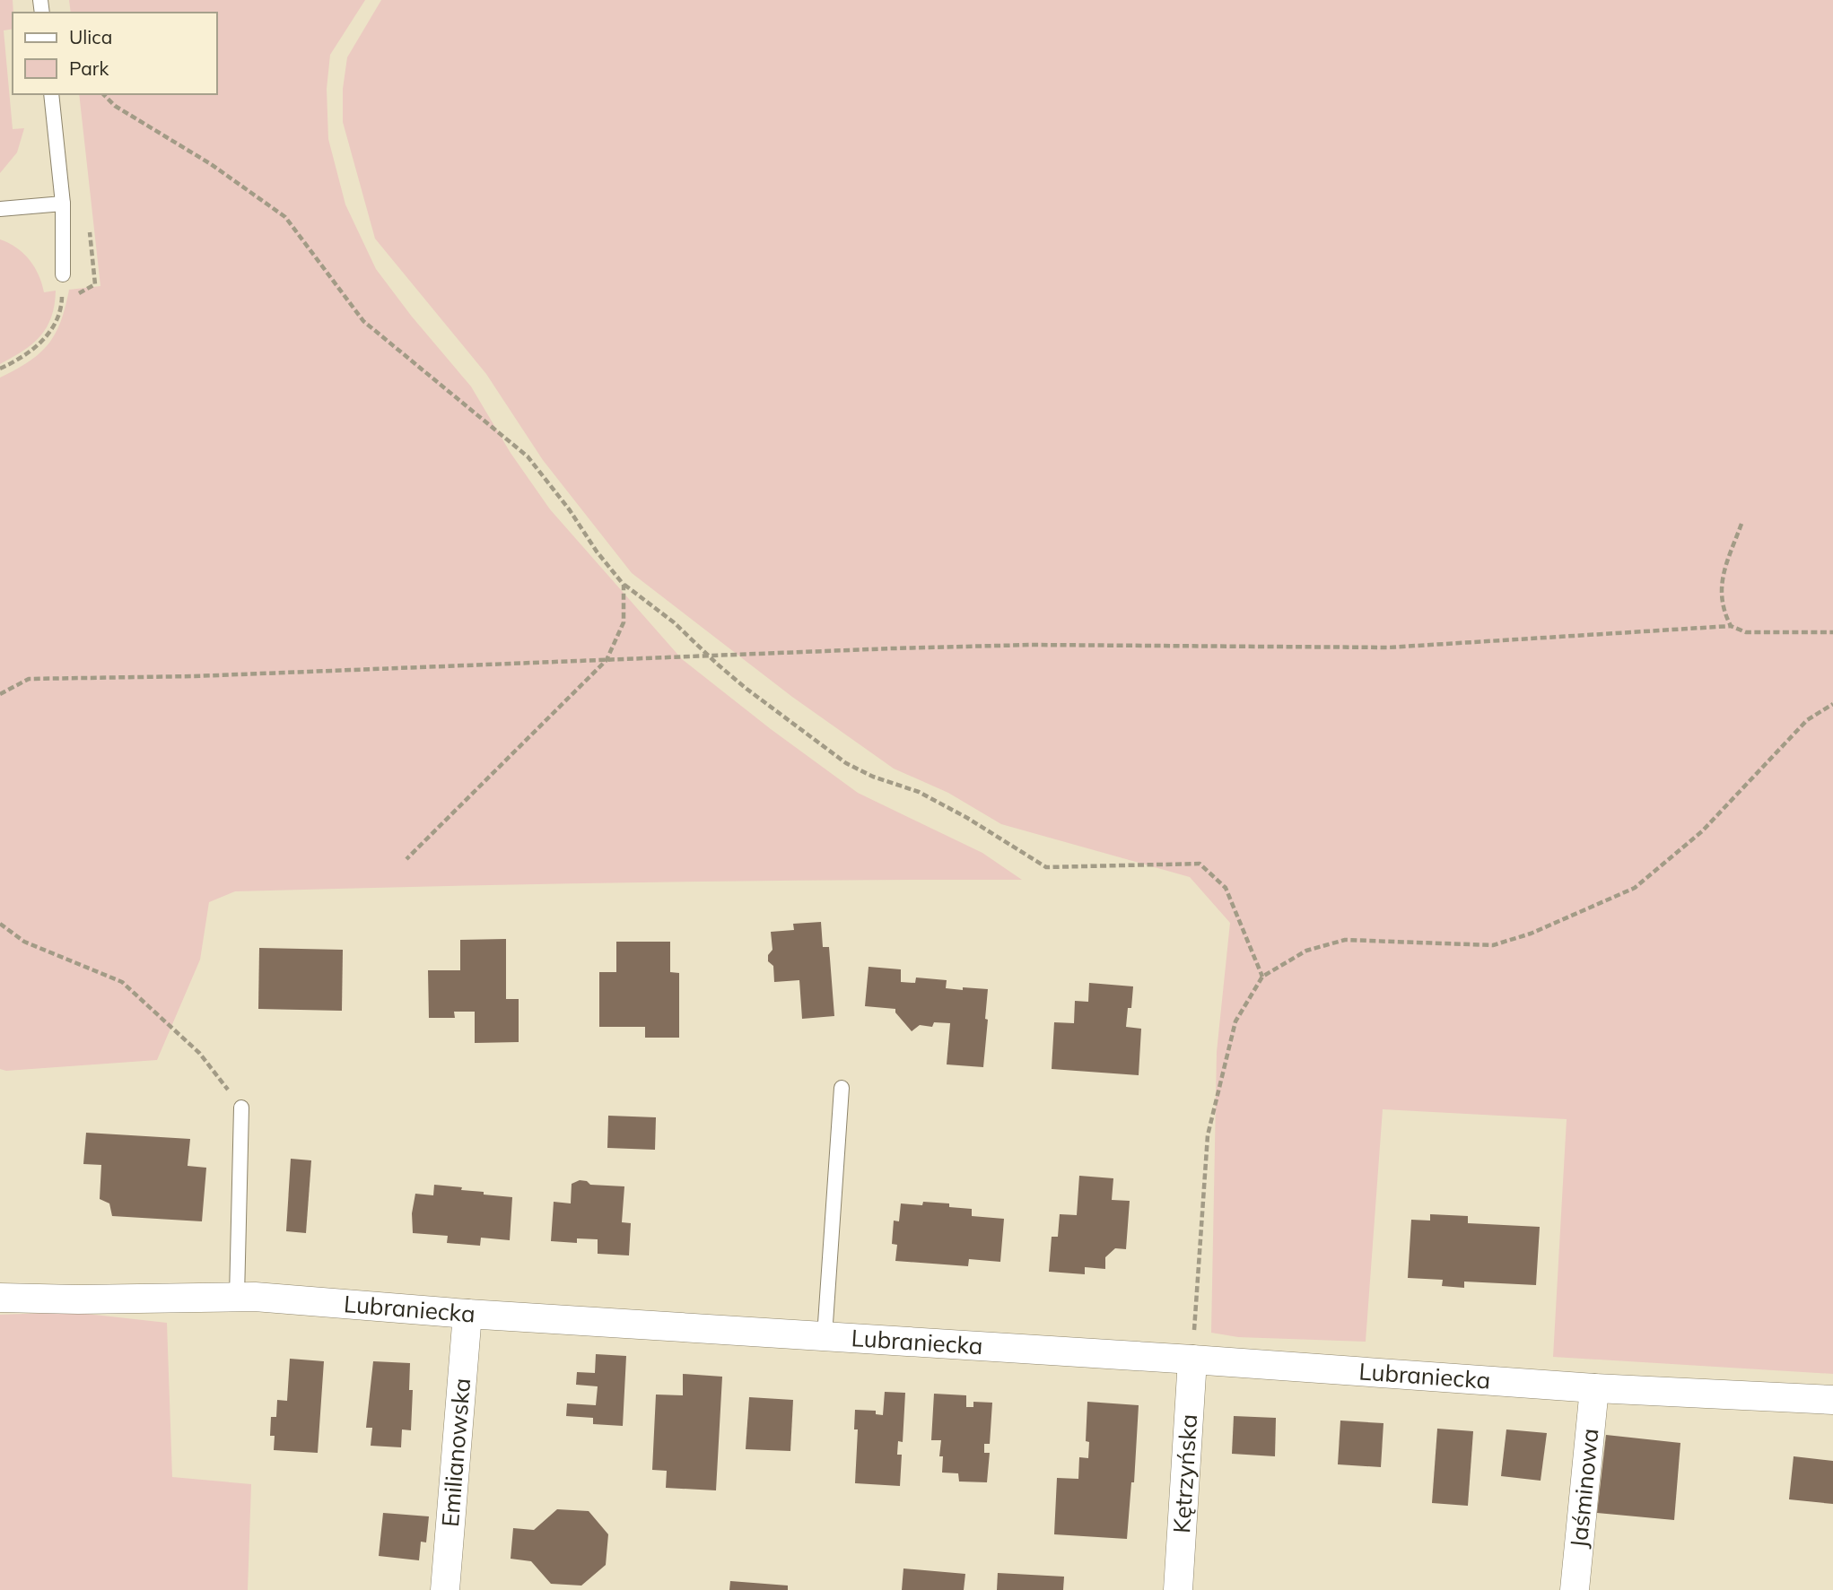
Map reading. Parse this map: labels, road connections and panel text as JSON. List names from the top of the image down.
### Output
{
  "streets": {
    "street": [
      "Lubraniecka",
      "Emilianowska",
      "Kętrzyńska",
      "Jaśminowa"
    ]
  },
  "crossings": [
    ["Lubraniecka", "Emilianowska"],
    ["Lubraniecka", "Kętrzyńska"],
    ["Lubraniecka", "Jaśminowa"]
  ],
  "legend": ["Ulica", "Park"]
}
